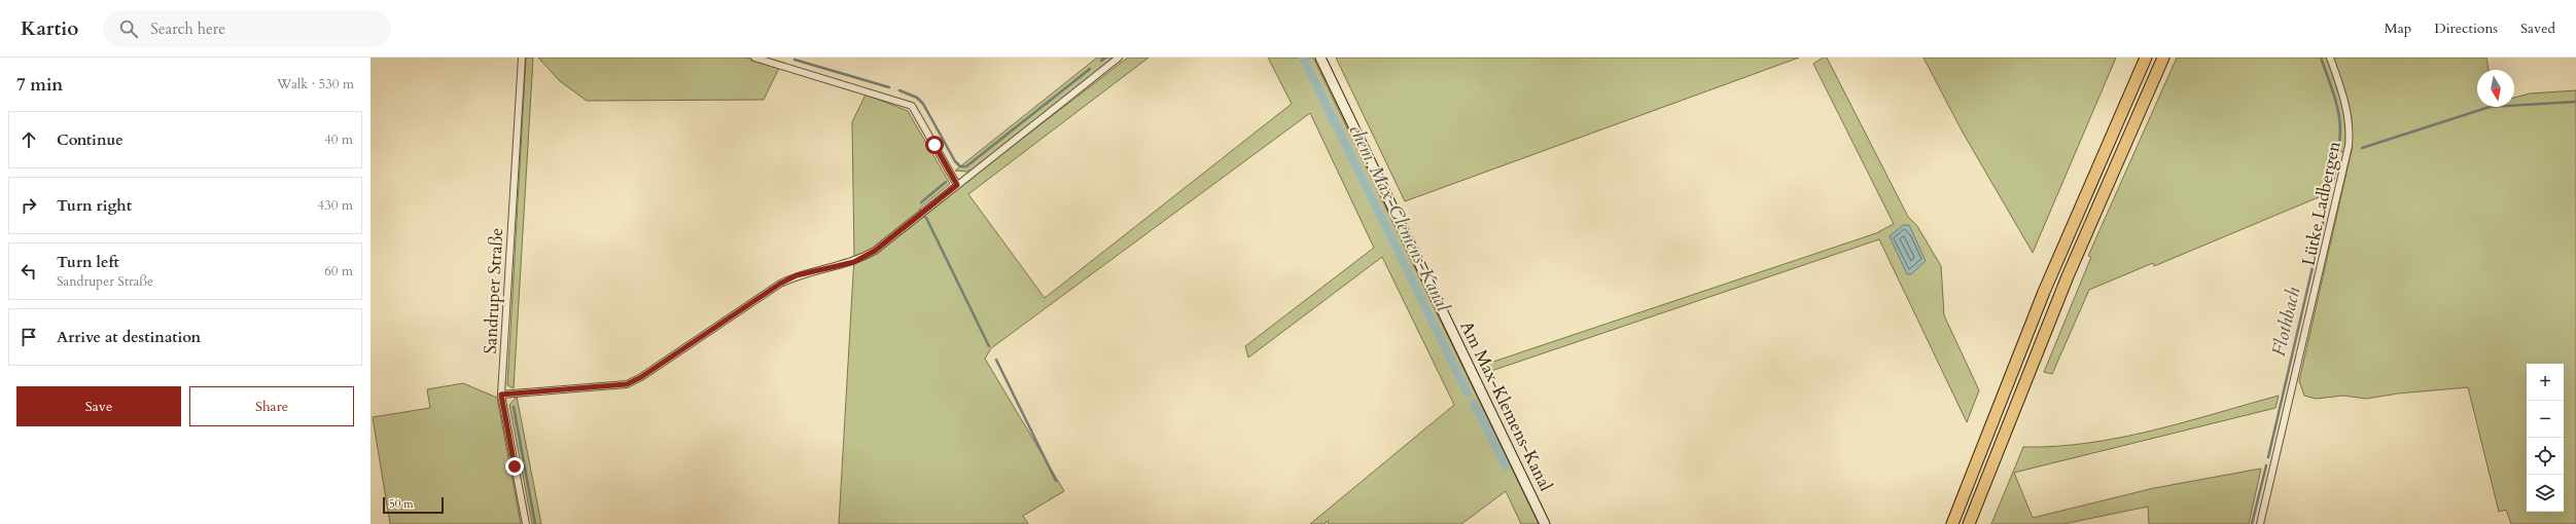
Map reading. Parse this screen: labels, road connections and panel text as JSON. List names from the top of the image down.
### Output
{
  "streets": {
    "main road": ["Am Max-Klemens-Kanal"],
    "street": ["Lütke Ladbergen", "Sandruper Straße"]
  },
  "water": ["ehem. Max-Clemens-Kanal", "Flothbach"],
  "scale_bar": "50 m",
  "north": "bottom",
  "page": {
    "header": "Kartio",
    "search": "Search here",
    "nav": ["Map", "Directions", "Saved"],
    "heading": ["7 min", "Walk · 530 m"],
    "list": [
      ["Continue", "40 m"],
      ["Turn right", "430 m"],
      ["Turn left", "Sandruper Straße", "60 m"],
      "Arrive at destination"
    ],
    "map_buttons": ["+", "−"],
    "buttons": ["Save", "Share"],
    "scale": "50 m"
  }
}
